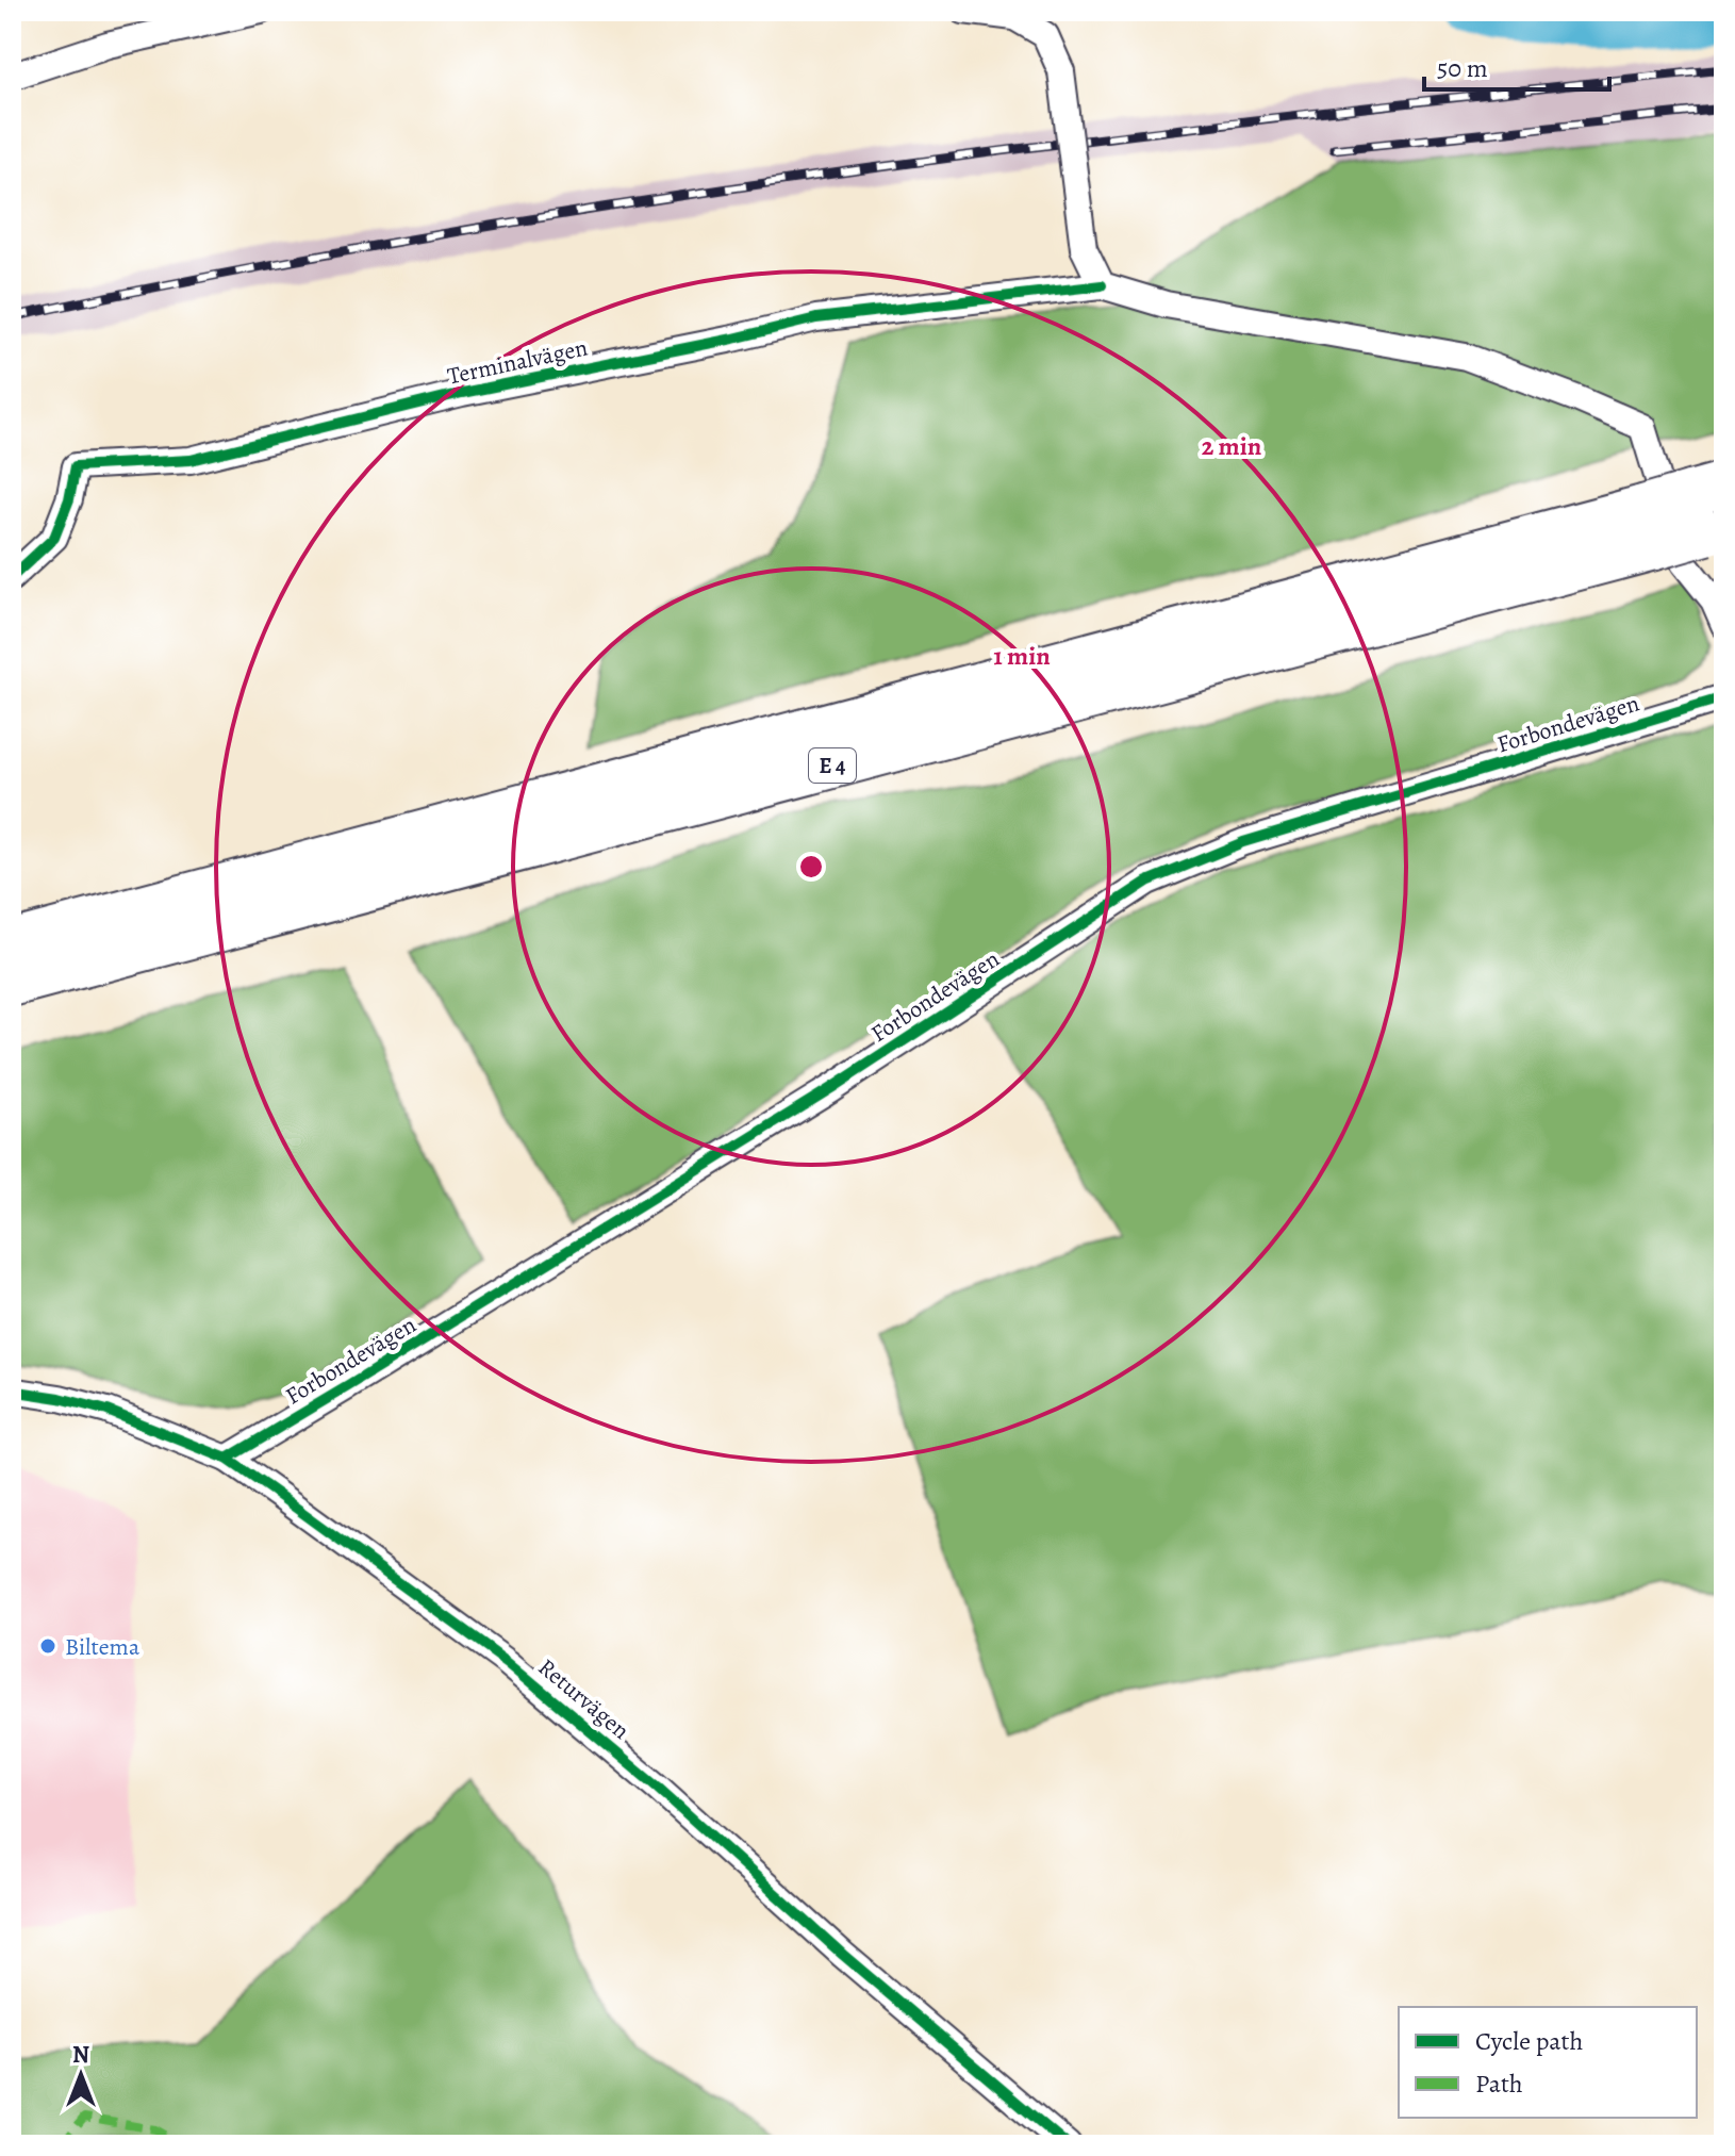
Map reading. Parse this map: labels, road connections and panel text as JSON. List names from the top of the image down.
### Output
{
  "streets": {
    "highway": ["E 4"],
    "street": ["Terminalvägen", "Forbondevägen", "Returvägen"]
  },
  "crossings": [
    ["Forbondevägen", "Returvägen"]
  ],
  "places": ["Biltema"],
  "legend": ["Cycle path", "Path"],
  "scale_bar": "50 m",
  "north": "top",
  "rings": ["2 min", "1 min"]
}
